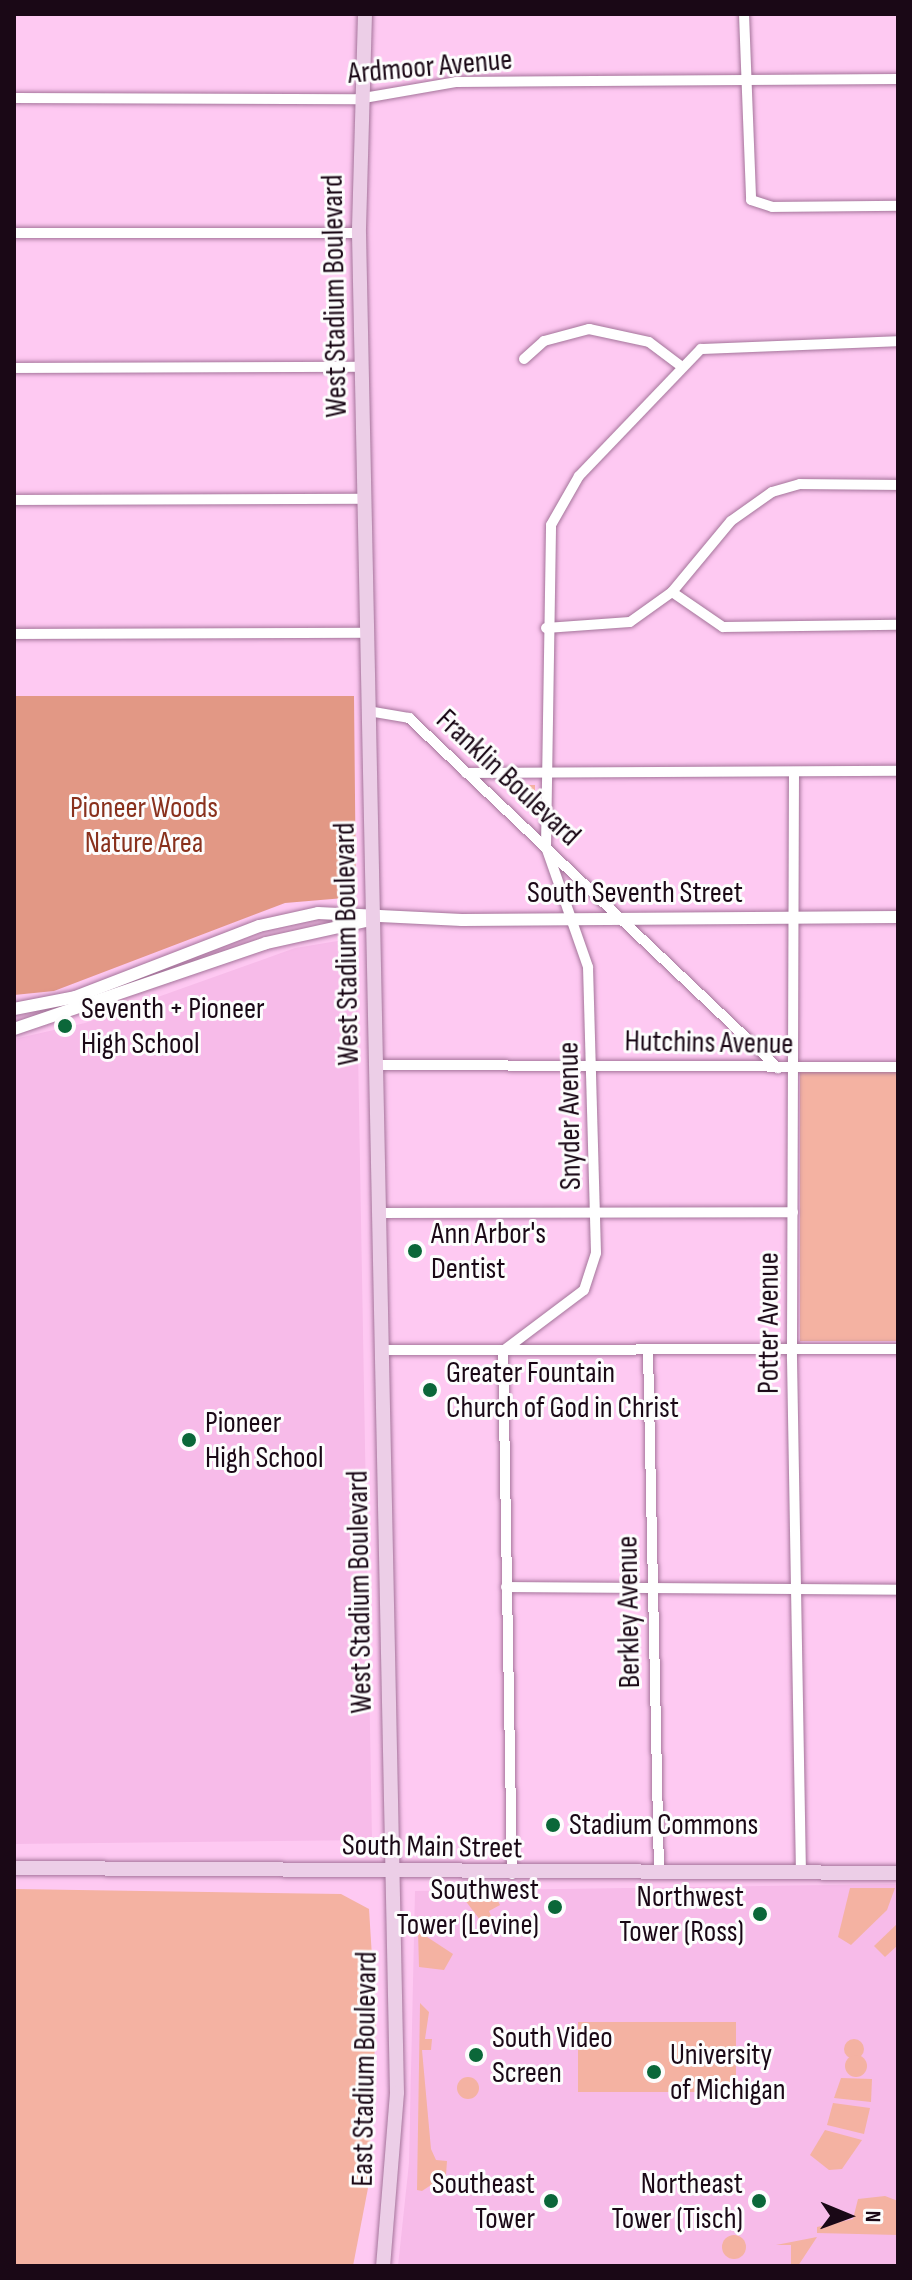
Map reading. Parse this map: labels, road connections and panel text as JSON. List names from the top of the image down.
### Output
{
  "streets": {
    "main road": ["West Stadium Boulevard", "South Main Street", "East Stadium Boulevard"],
    "street": [
      "Ardmoor Avenue",
      "Franklin Boulevard",
      "South Seventh Street",
      "Hutchins Avenue",
      "Snyder Avenue",
      "Potter Avenue",
      "Berkley Avenue"
    ]
  },
  "crossings": [
    ["Ardmoor Avenue", "West Stadium Boulevard"],
    ["West Stadium Boulevard", "Franklin Boulevard"],
    ["West Stadium Boulevard", "South Seventh Street"],
    ["West Stadium Boulevard", "Hutchins Avenue"],
    ["West Stadium Boulevard", "South Main Street"],
    ["West Stadium Boulevard", "East Stadium Boulevard"],
    ["Franklin Boulevard", "South Seventh Street"],
    ["Franklin Boulevard", "Hutchins Avenue"],
    ["Franklin Boulevard", "Snyder Avenue"],
    ["South Seventh Street", "Snyder Avenue"],
    ["South Seventh Street", "Potter Avenue"],
    ["Hutchins Avenue", "Snyder Avenue"],
    ["Hutchins Avenue", "Potter Avenue"],
    ["Potter Avenue", "South Main Street"],
    ["Berkley Avenue", "South Main Street"],
    ["South Main Street", "East Stadium Boulevard"]
  ],
  "parks": ["Pioneer Woods Nature Area"],
  "places": [
    "Seventh + Pioneer High School",
    "Ann Arbor's Dentist",
    "Greater Fountain Church of God in Christ",
    "Pioneer High School",
    "Stadium Commons",
    "Southwest Tower (Levine)",
    "Northwest Tower (Ross)",
    "South Video Screen",
    "University of Michigan",
    "Southeast Tower",
    "Northeast Tower (Tisch)"
  ],
  "north": "right"
}
